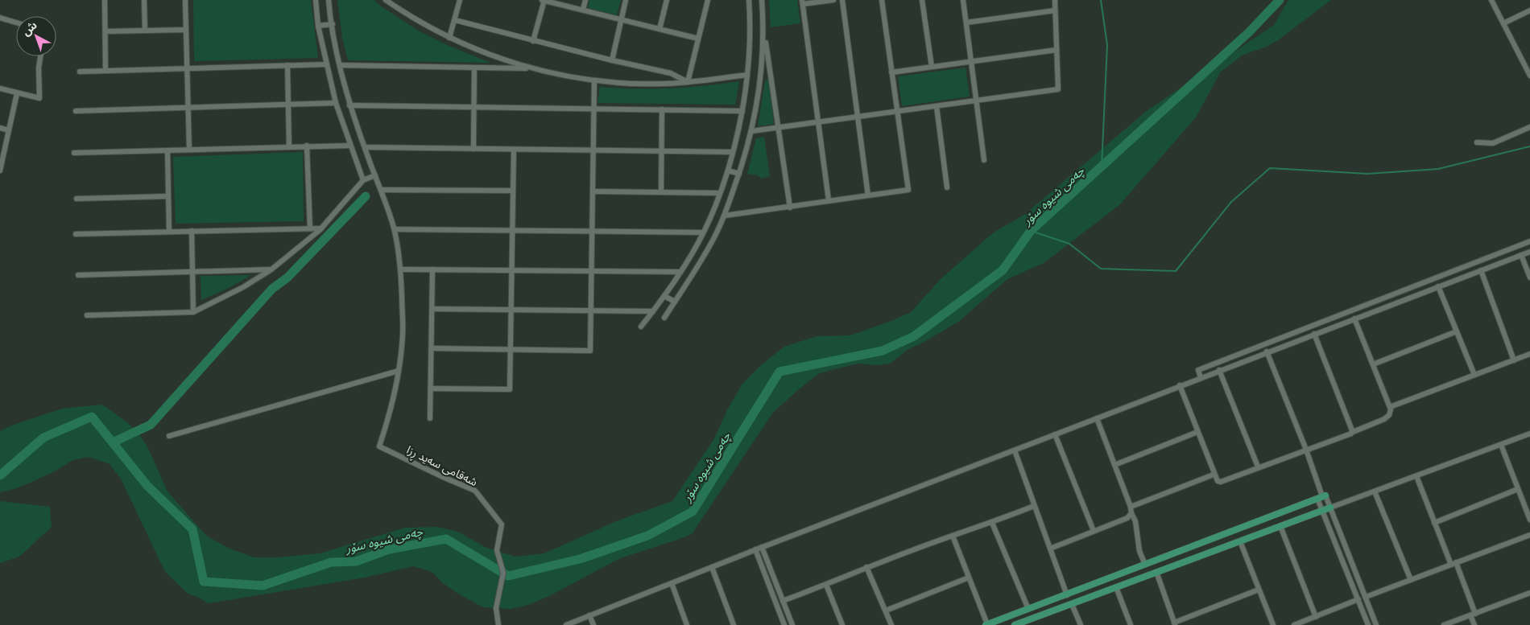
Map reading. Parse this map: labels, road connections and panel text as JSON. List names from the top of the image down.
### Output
{
  "streets": {
    "street": ["شەقامی سەید ڕزا"]
  },
  "water": ["چەمی شیوە سۆر"],
  "north": "top left"
}
